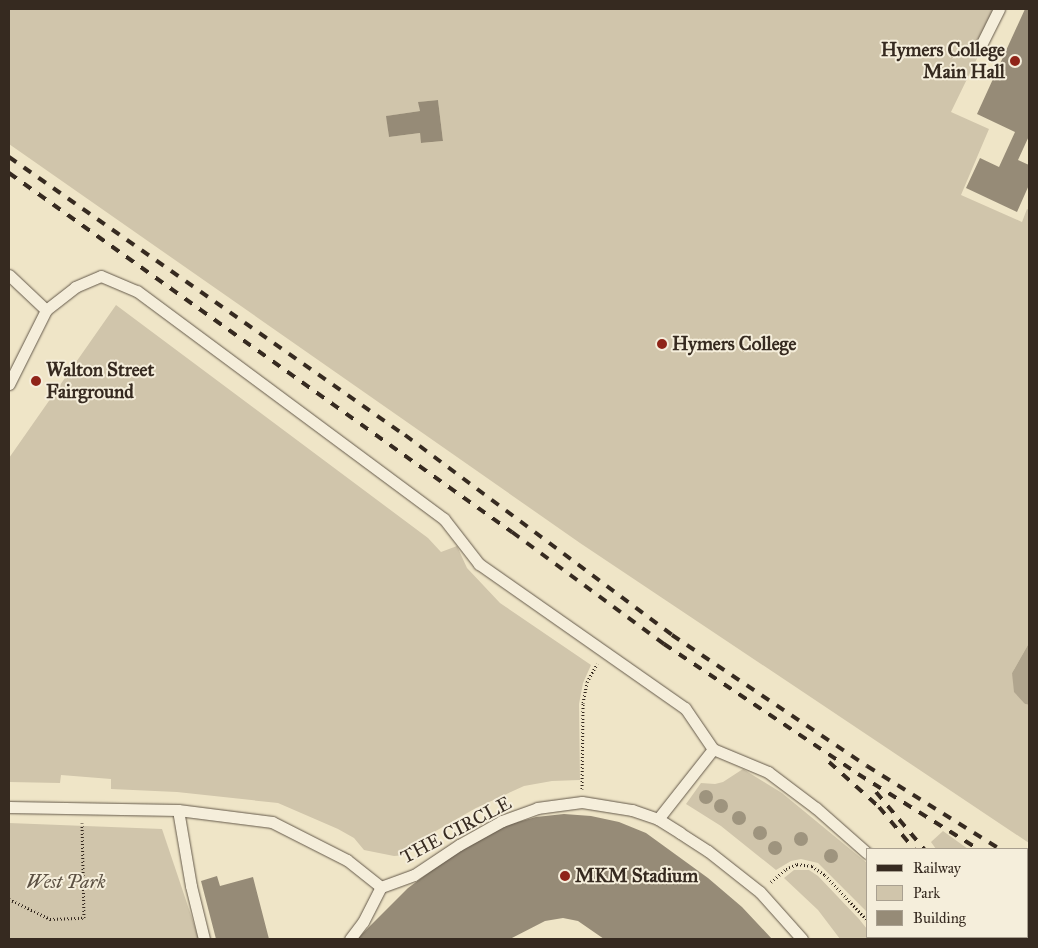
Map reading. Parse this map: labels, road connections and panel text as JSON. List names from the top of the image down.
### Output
{
  "streets": {
    "lane": ["THE CIRCLE"]
  },
  "parks": ["West Park"],
  "places": [
    "Hymers College Main Hall",
    "Hymers College",
    "Walton Street Fairground",
    "MKM Stadium"
  ],
  "legend": ["Railway", "Park", "Building"]
}
